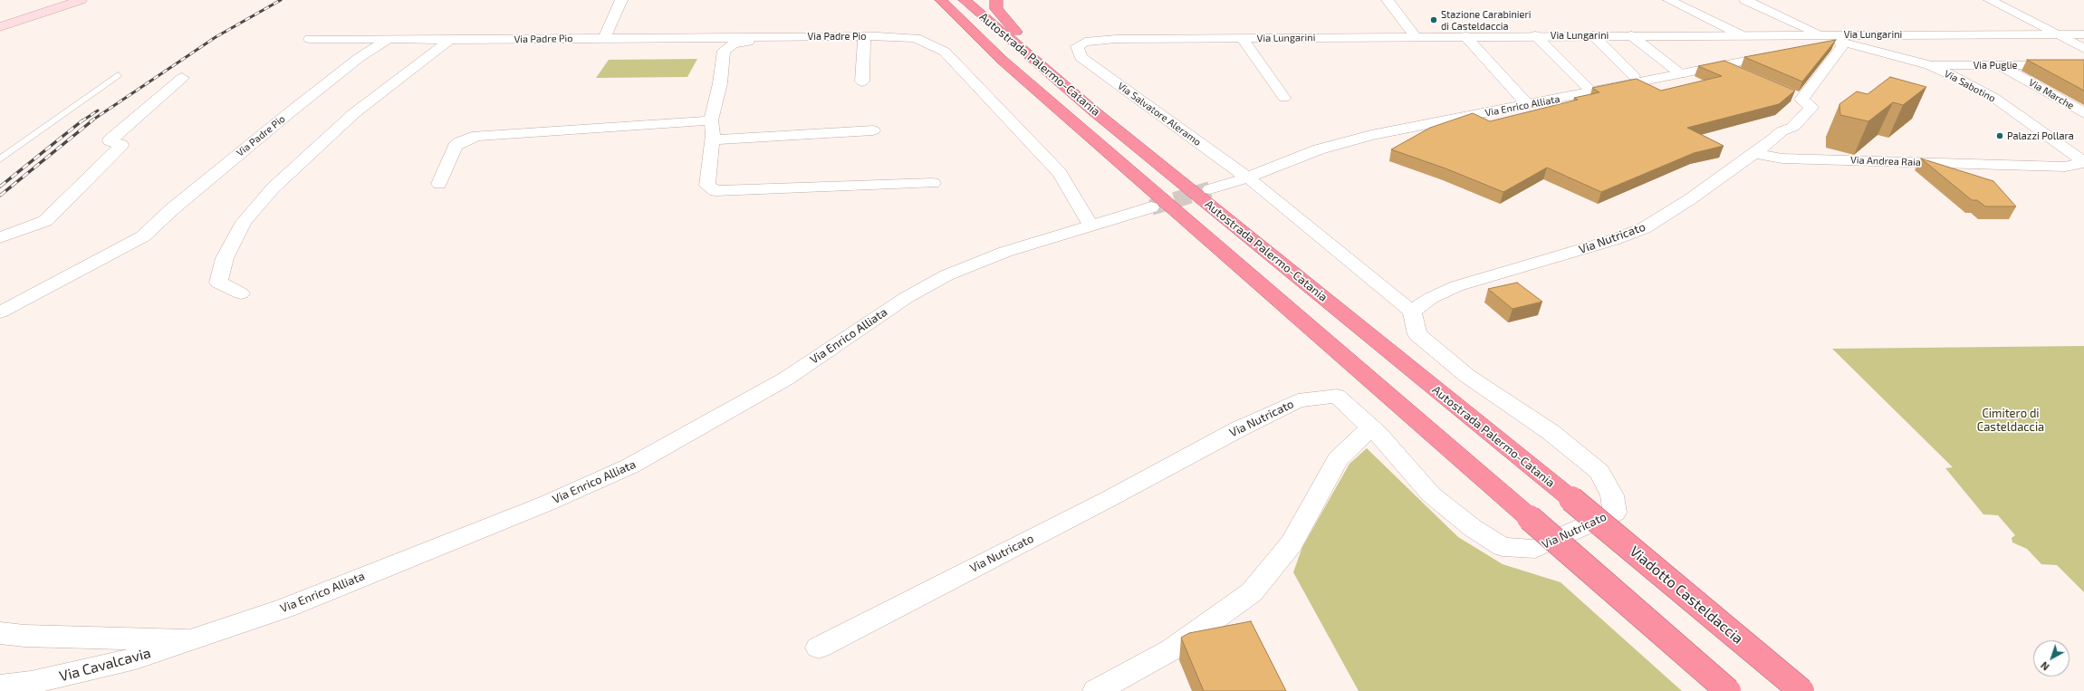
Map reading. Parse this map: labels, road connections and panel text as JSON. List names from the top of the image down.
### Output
{
  "streets": {
    "highway": ["Autostrada Palermo-Catania", "Viadotto Casteldaccia"],
    "street": [
      "Via Lungarini",
      "Via Padre Pio",
      "Via Puglie",
      "Via Sabotino",
      "Via Marche",
      "Via Enrico Alliata",
      "Via Salvatore Aleramo",
      "Via Andrea Raia",
      "Via Nutricato",
      "Via Cavalcavia"
    ]
  },
  "crossings": [
    ["Via Lungarini", "Via Sabotino"],
    ["Via Lungarini", "Via Salvatore Aleramo"],
    ["Via Padre Pio", "Via Enrico Alliata"],
    ["Autostrada Palermo-Catania", "Viadotto Casteldaccia"],
    ["Via Puglie", "Via Sabotino"],
    ["Via Puglie", "Via Marche"],
    ["Via Sabotino", "Via Andrea Raia"],
    ["Via Sabotino", "Via Nutricato"],
    ["Via Enrico Alliata", "Via Salvatore Aleramo"],
    ["Via Enrico Alliata", "Via Cavalcavia"],
    ["Via Salvatore Aleramo", "Via Nutricato"],
    ["Via Andrea Raia", "Via Nutricato"]
  ],
  "parks": ["Cimitero di Casteldaccia"],
  "places": ["Stazione Carabinieri di Casteldaccia", "Palazzi Pollara"],
  "north": "bottom left"
}
